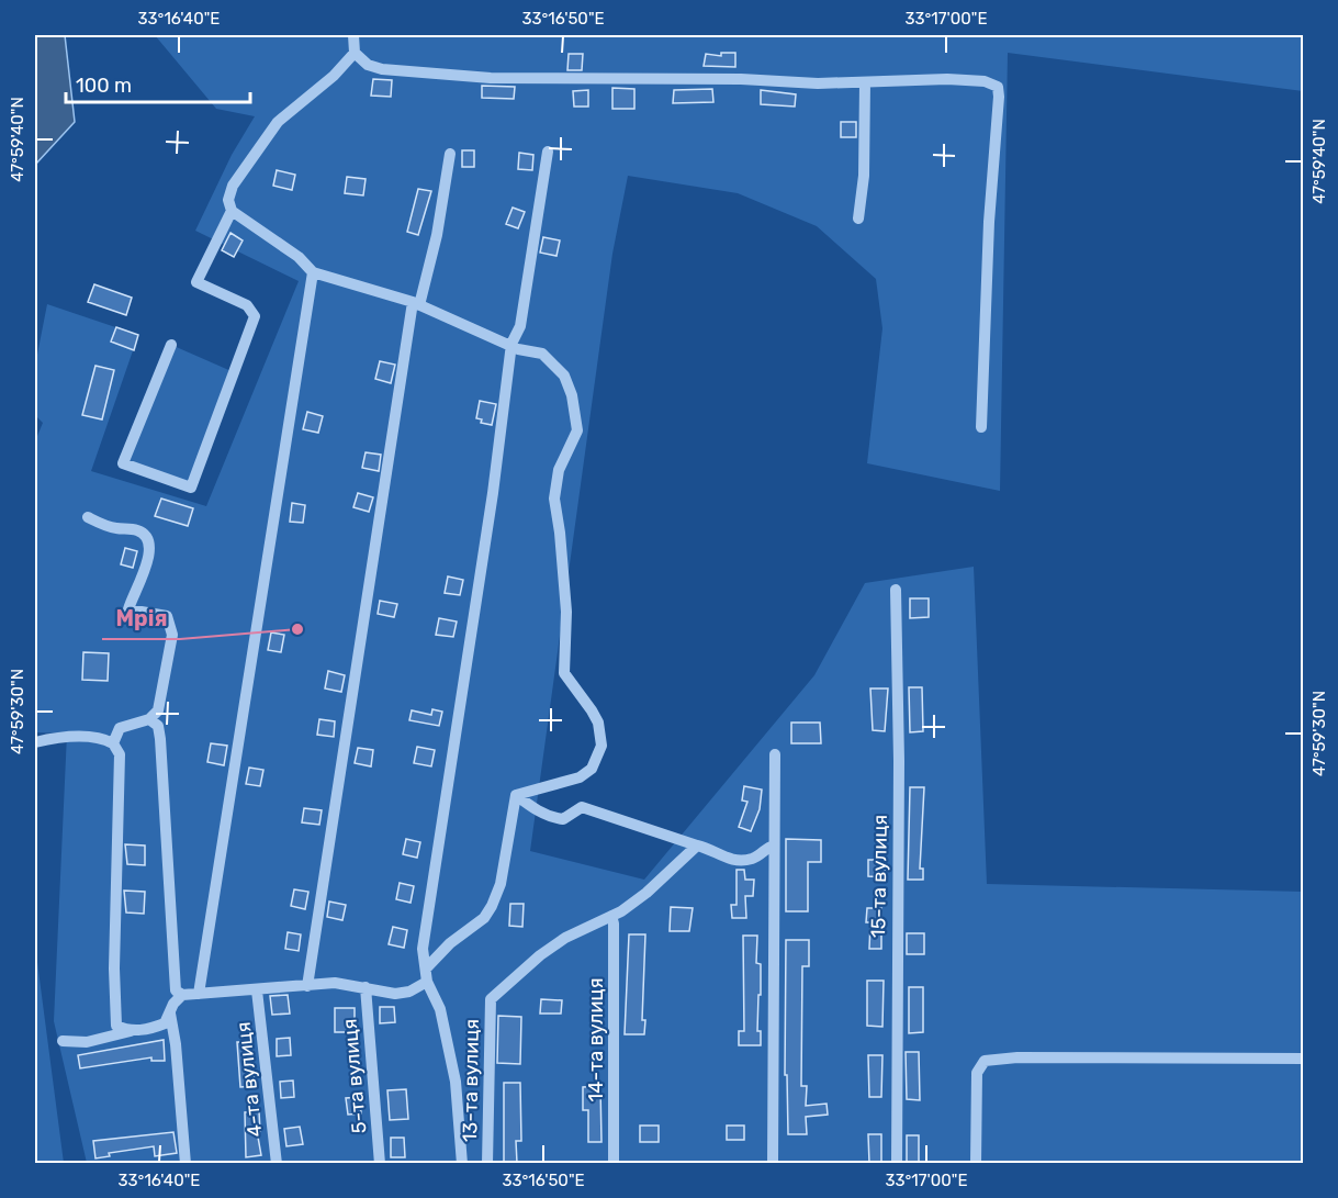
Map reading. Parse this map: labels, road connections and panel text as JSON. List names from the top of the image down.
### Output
{
  "streets": {
    "street": [
      "15-та вулиця",
      "14-та вулиця",
      "5-та вулиця",
      "4-та вулиця",
      "13-та вулиця"
    ]
  },
  "crossings": [
    ["14-та вулиця", "13-та вулиця"]
  ],
  "places": ["Мрія"],
  "scale_bar": "100 m",
  "coordinates": [
    "33°16'40\"E",
    "33°16'50\"E",
    "33°17'00\"E",
    "47°59'40\"N",
    "47°59'30\"N"
  ]
}
